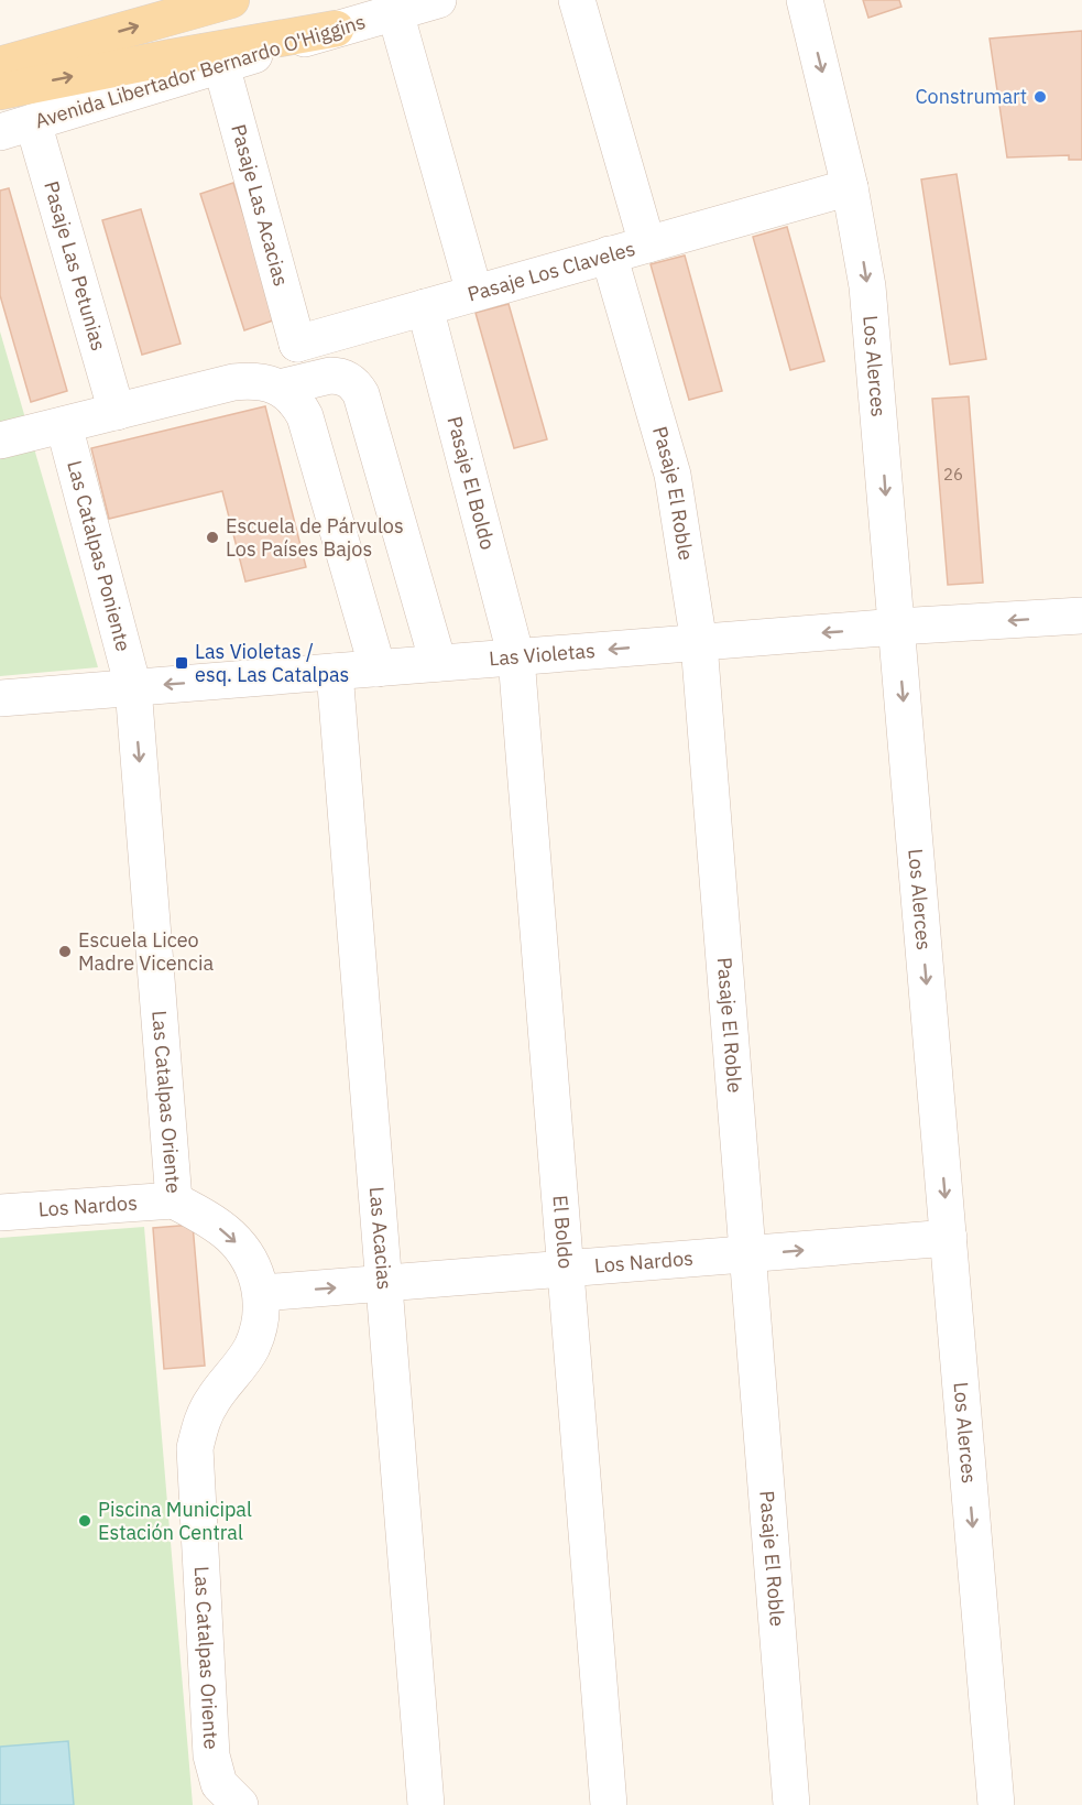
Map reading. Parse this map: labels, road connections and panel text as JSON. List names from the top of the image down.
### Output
{
  "streets": {
    "street": [
      "Avenida Libertador Bernardo O'Higgins",
      "Pasaje Las Acacias",
      "Pasaje Las Petunias",
      "Pasaje Los Claveles",
      "Los Alerces",
      "Pasaje El Boldo",
      "Pasaje El Roble",
      "Las Catalpas Poniente",
      "Las Violetas",
      "Las Catalpas Oriente",
      "Los Nardos",
      "El Boldo",
      "Las Acacias"
    ]
  },
  "crossings": [
    ["Avenida Libertador Bernardo O'Higgins", "Pasaje Las Acacias"],
    ["Avenida Libertador Bernardo O'Higgins", "Pasaje Las Petunias"],
    ["Pasaje Las Acacias", "Pasaje Los Claveles"],
    ["Pasaje Los Claveles", "Los Alerces"],
    ["Pasaje Los Claveles", "Pasaje El Boldo"],
    ["Pasaje Los Claveles", "Pasaje El Roble"],
    ["Los Alerces", "Las Violetas"],
    ["Los Alerces", "Los Nardos"],
    ["Pasaje El Boldo", "Las Violetas"],
    ["Pasaje El Boldo", "El Boldo"],
    ["Pasaje El Roble", "Las Violetas"],
    ["Pasaje El Roble", "Los Nardos"],
    ["Las Catalpas Poniente", "Las Violetas"],
    ["Las Catalpas Poniente", "Las Catalpas Oriente"],
    ["Las Violetas", "Las Catalpas Oriente"],
    ["Las Violetas", "El Boldo"],
    ["Las Violetas", "Las Acacias"],
    ["Las Catalpas Oriente", "Los Nardos"],
    ["Los Nardos", "El Boldo"],
    ["Los Nardos", "Las Acacias"]
  ],
  "one_way": [
    "Los Alerces",
    "Las Violetas",
    "Las Catalpas Oriente",
    "Los Nardos"
  ],
  "places": {
    "other": [
      "Construmart",
      "Escuela de Párvulos Los Países Bajos",
      "Escuela Liceo Madre Vicencia",
      "Piscina Municipal Estación Central"
    ],
    "transit": ["Las Violetas / esq. Las Catalpas"]
  },
  "house_numbers": ["26"]
}
